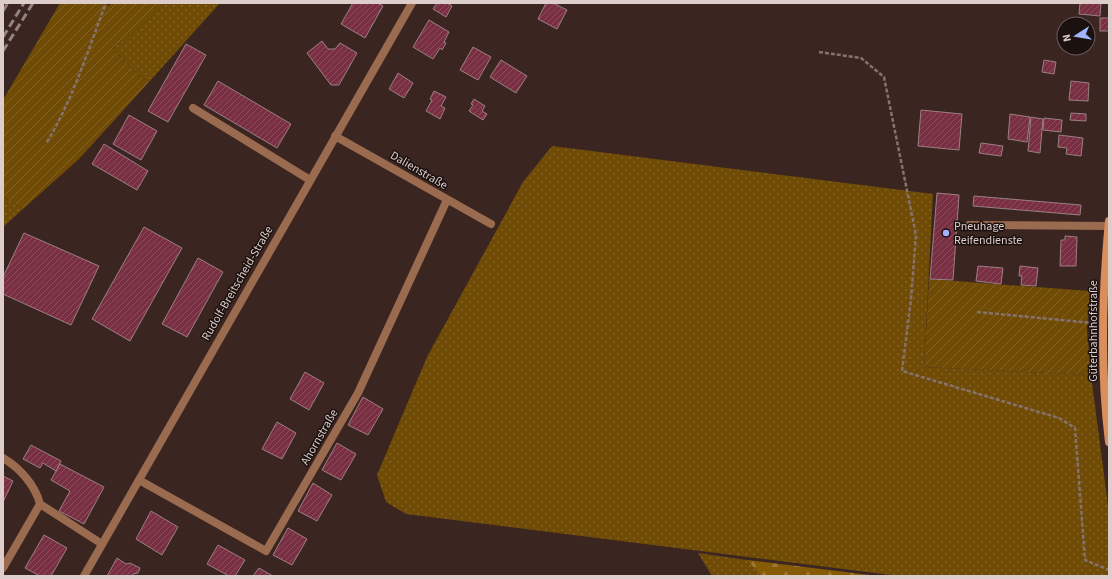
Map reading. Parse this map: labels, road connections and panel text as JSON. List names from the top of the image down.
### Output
{
  "streets": {
    "main road": ["Güterbahnhofstraße"],
    "street": ["Dalienstraße", "Rudolf-Breitscheid-Straße", "Ahornstraße"]
  },
  "crossings": [
    ["Dalienstraße", "Rudolf-Breitscheid-Straße"],
    ["Dalienstraße", "Ahornstraße"],
    ["Rudolf-Breitscheid-Straße", "Ahornstraße"]
  ],
  "places": ["Pneuhage Reifendienste"],
  "north": "left"
}
